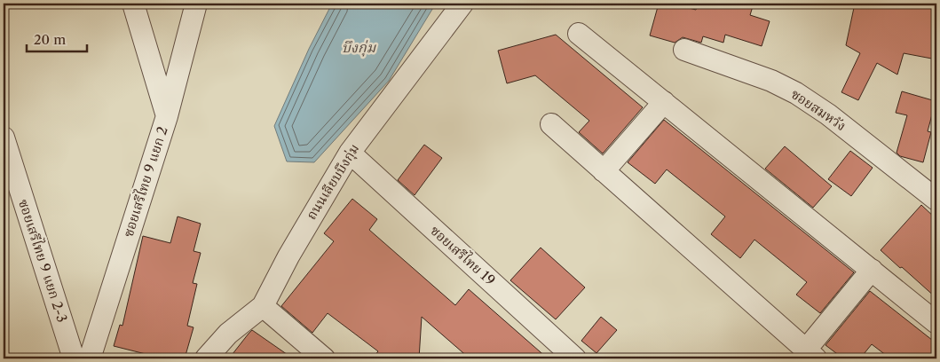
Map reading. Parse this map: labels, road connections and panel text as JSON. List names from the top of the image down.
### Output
{
  "streets": {
    "street": [
      "ซอยสมหวัง",
      "ซอยเสรีไทย 9 แยก 2",
      "ถนนเลียบบึงกุ่ม",
      "ซอยเสรีไทย 19",
      "ซอยเสรีไทย 9 แยก 2-3"
    ]
  },
  "crossings": [
    ["ถนนเลียบบึงกุ่ม", "ซอยเสรีไทย 19"]
  ],
  "water": ["บึงกุ่ม"],
  "scale_bar": "20 m"
}
